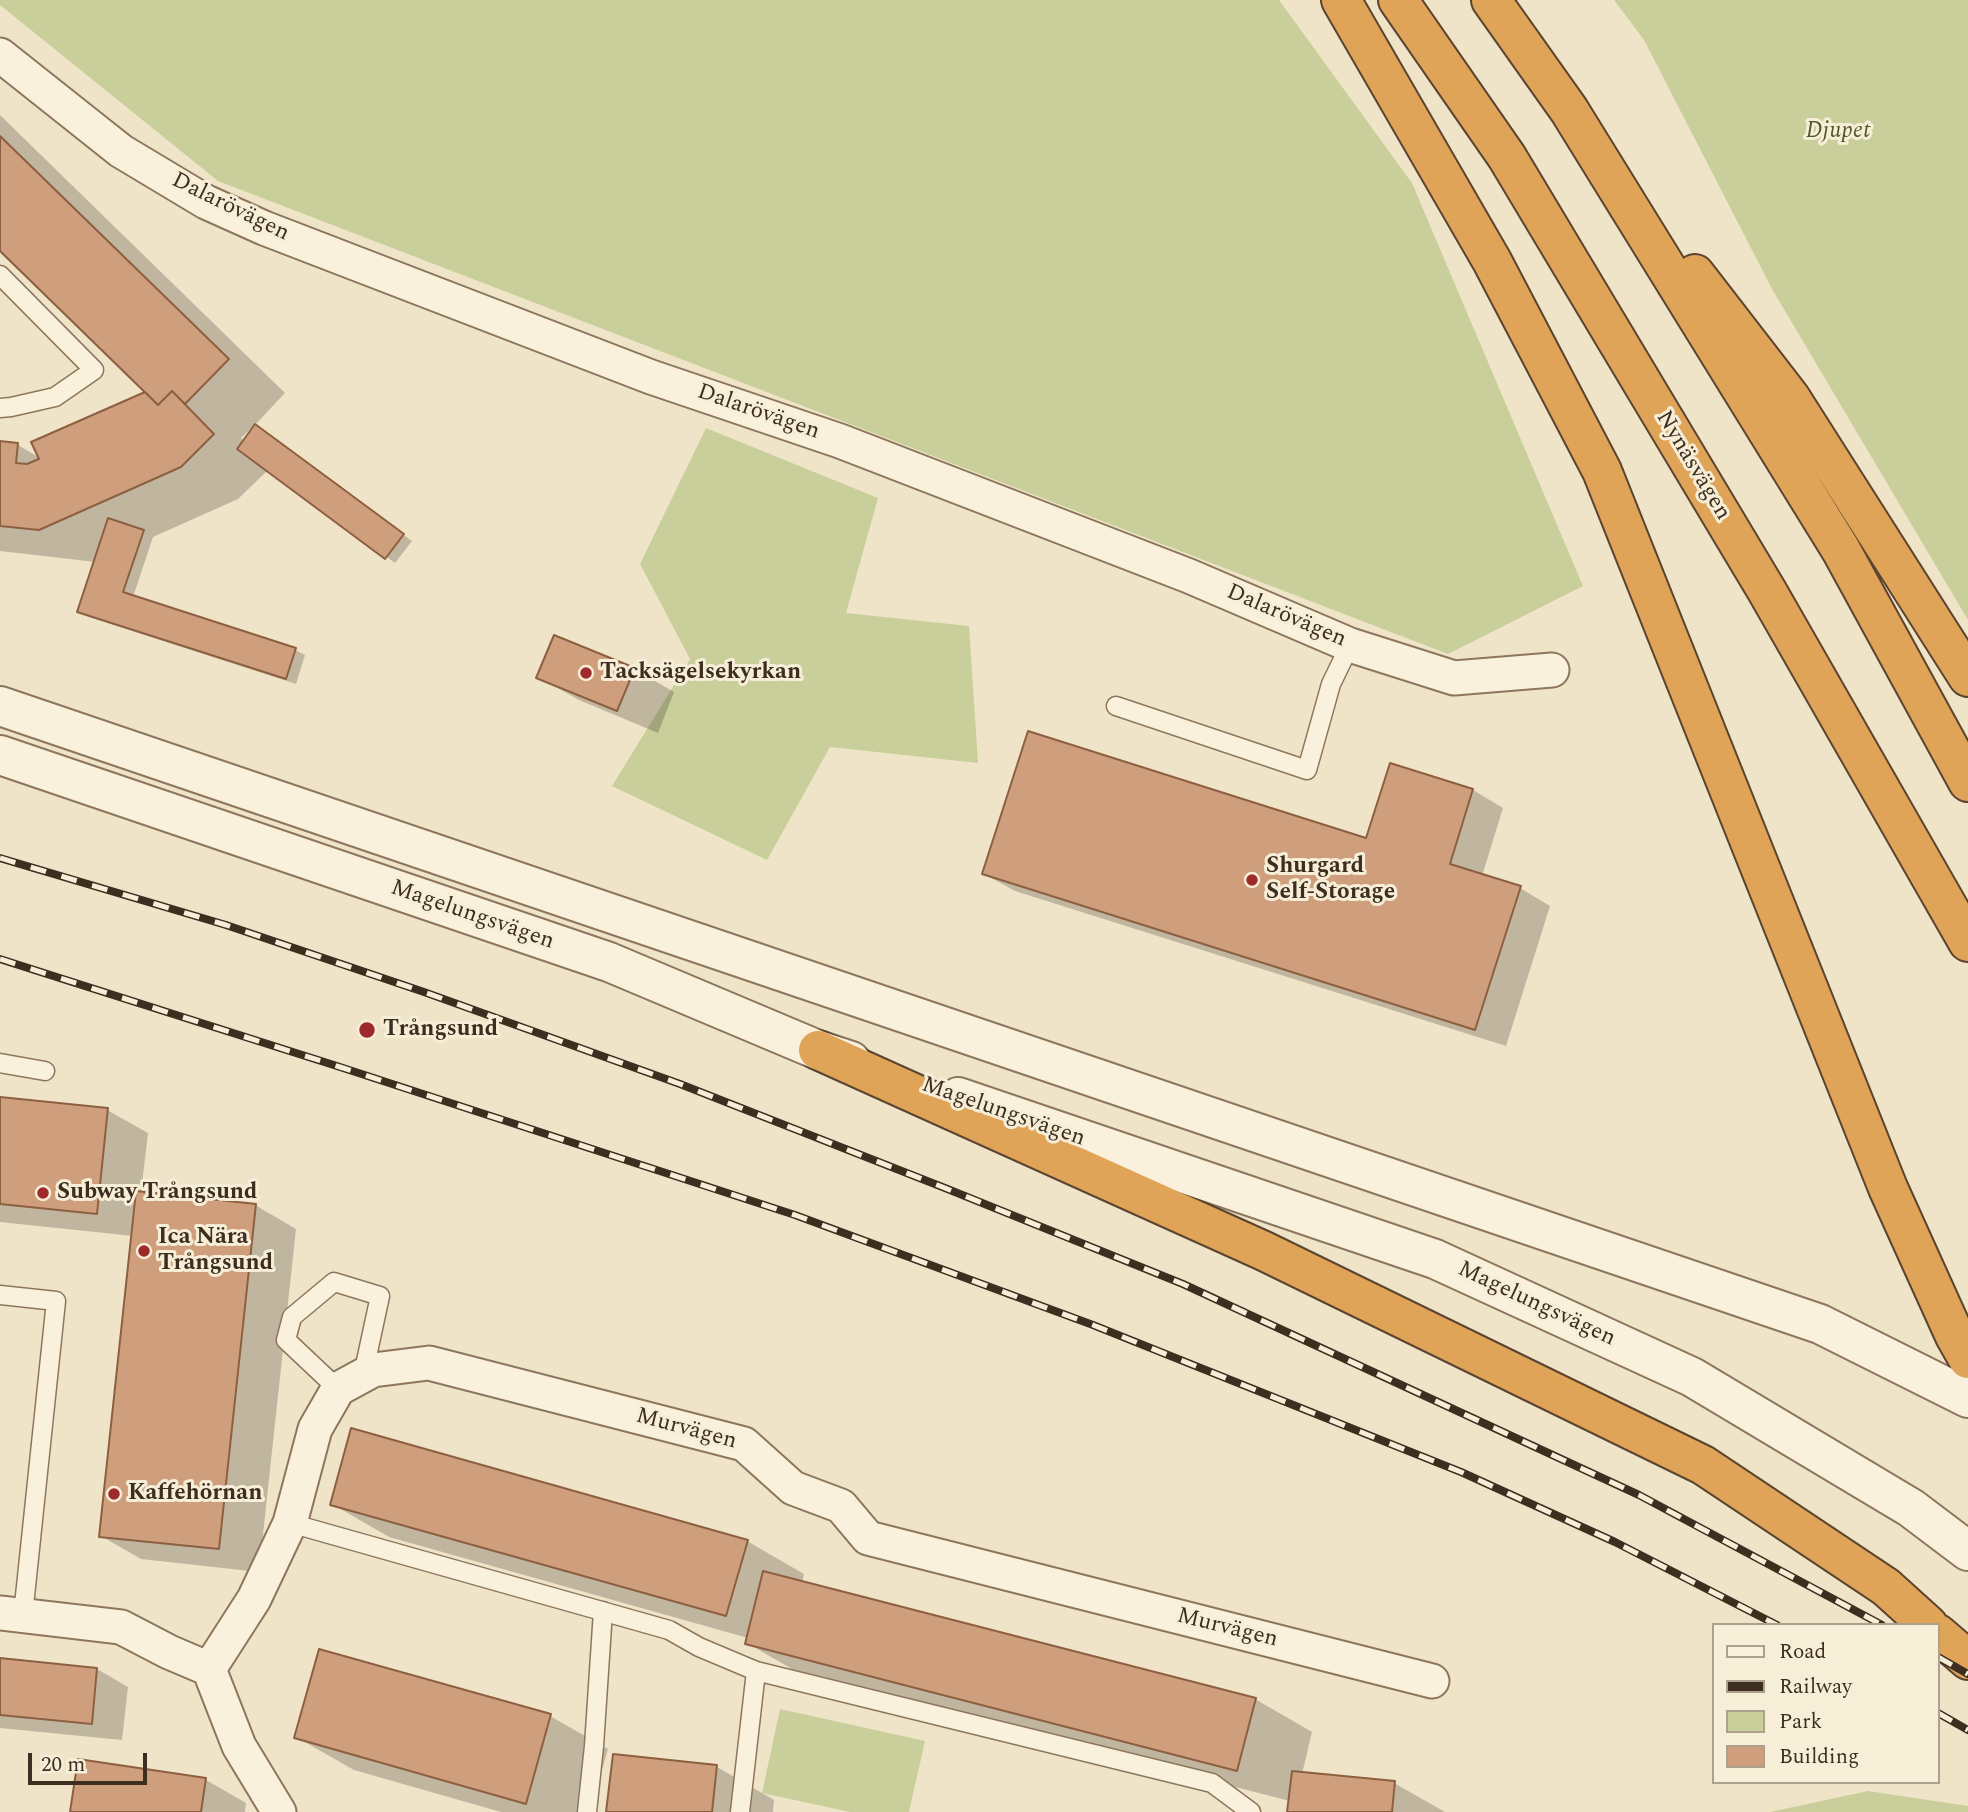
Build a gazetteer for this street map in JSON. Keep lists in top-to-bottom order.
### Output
{
  "streets": {
    "highway": ["Nynäsvägen"],
    "street": ["Dalarövägen", "Magelungsvägen", "Murvägen"]
  },
  "parks": ["Djupet"],
  "places": [
    "Tacksägelsekyrkan",
    "Shurgard Self-Storage",
    "Trångsund",
    "Subway Trångsund",
    "Ica Nära Trångsund",
    "Kaffehörnan"
  ],
  "legend": [
    "Road",
    "Railway",
    "Park",
    "Building"
  ],
  "scale_bar": "20 m"
}
